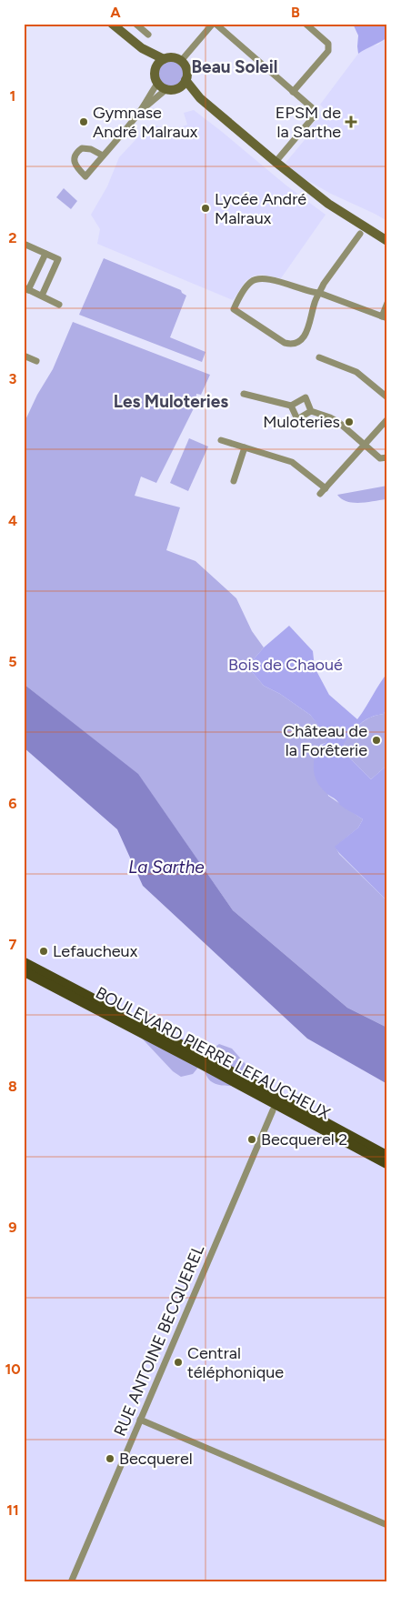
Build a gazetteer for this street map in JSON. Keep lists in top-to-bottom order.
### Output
{
  "streets": {
    "main road": ["BOULEVARD PIERRE LEFAUCHEUX"],
    "street": ["RUE ANTOINE BECQUEREL"]
  },
  "districts": ["Beau Soleil", "Les Muloteries"],
  "water": ["La Sarthe"],
  "parks": ["Bois de Chaoué"],
  "places": {
    "other": [
      "Gymnase André Malraux",
      "Lycée André Malraux",
      "Muloteries",
      "Château de la Forêterie",
      "Lefaucheux",
      "Becquerel 2",
      "Central téléphonique",
      "Becquerel"
    ],
    "health": ["EPSM de la Sarthe"]
  },
  "grid": {
    "columns": ["A", "B"],
    "rows": [
      "1",
      "2",
      "3",
      "4",
      "5",
      "6",
      "7",
      "8",
      "9",
      "10",
      "11"
    ]
  }
}
